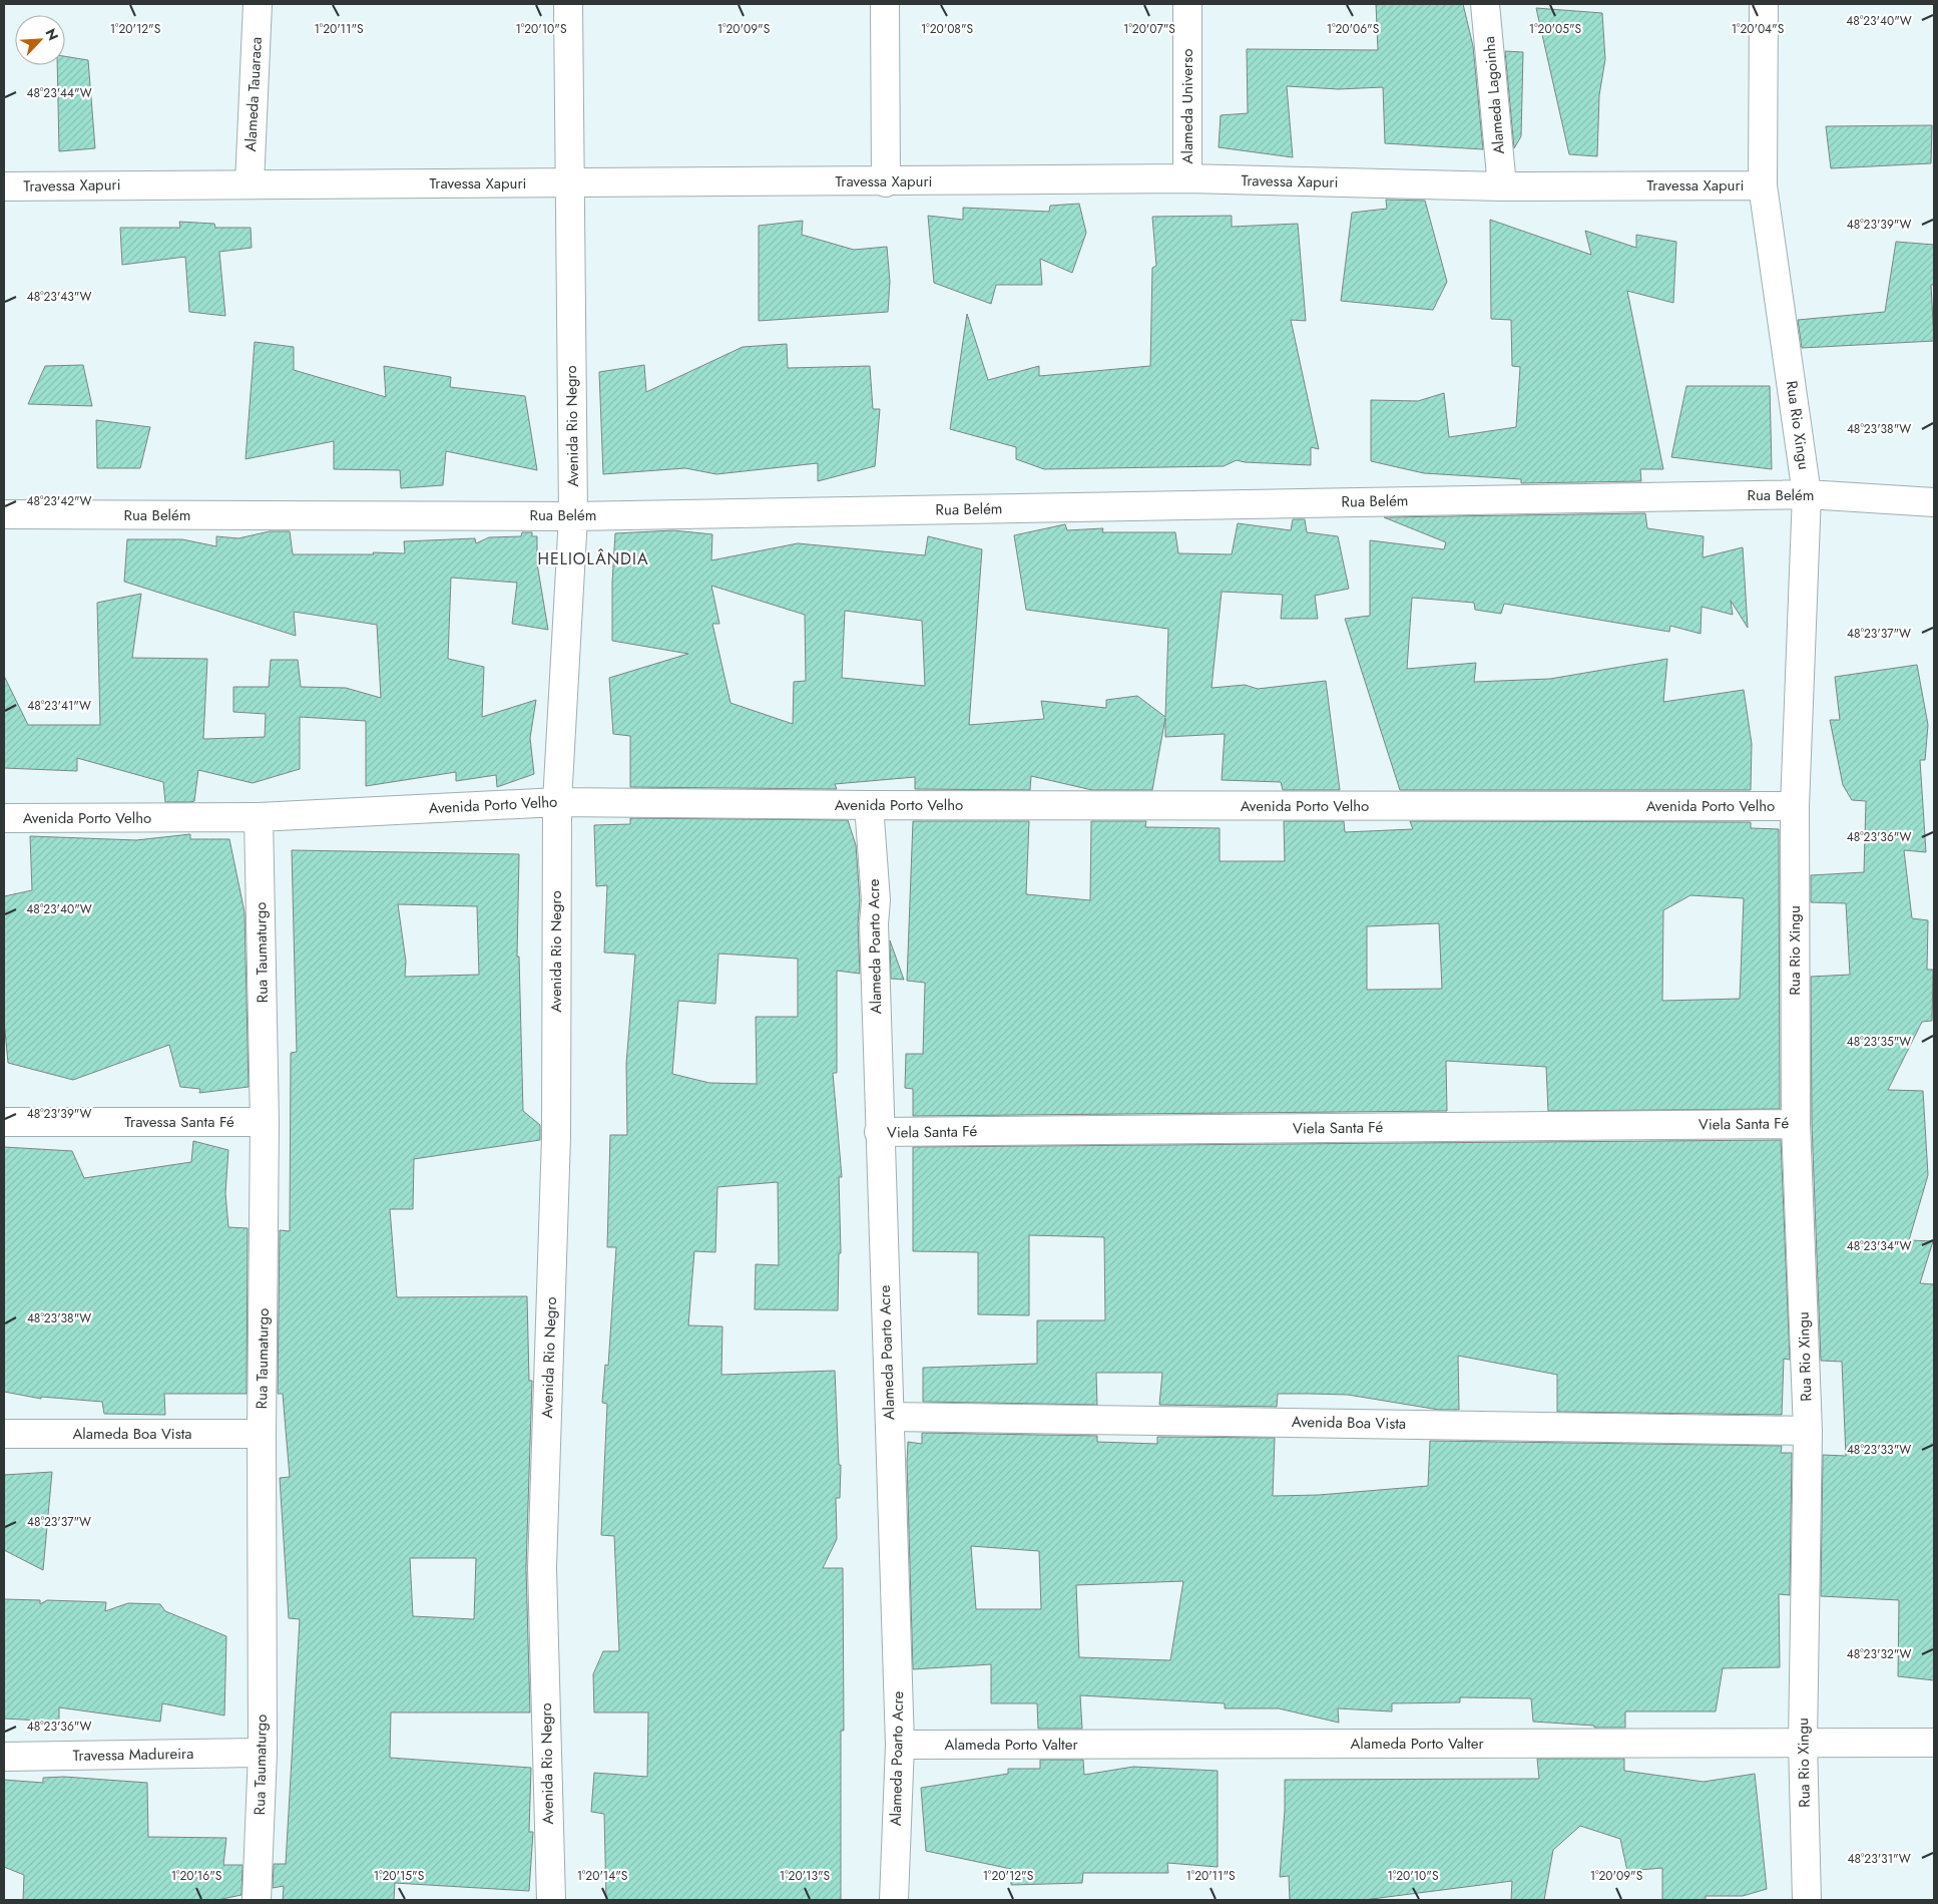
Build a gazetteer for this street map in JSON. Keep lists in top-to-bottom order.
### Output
{
  "streets": {
    "street": [
      "Alameda Tauaraca",
      "Alameda Lagoinha",
      "Alameda Universo",
      "Travessa Xapuri",
      "Rua Rio Xingu",
      "Avenida Rio Negro",
      "Rua Belém",
      "Avenida Porto Velho",
      "Alameda Poarto Acre",
      "Rua Taumaturgo",
      "Travessa Santa Fé",
      "Viela Santa Fé",
      "Avenida Boa Vista",
      "Alameda Boa Vista",
      "Alameda Porto Valter",
      "Travessa Madureira"
    ]
  },
  "crossings": [
    ["Alameda Tauaraca", "Travessa Xapuri"],
    ["Alameda Lagoinha", "Travessa Xapuri"],
    ["Alameda Universo", "Travessa Xapuri"],
    ["Travessa Xapuri", "Rua Rio Xingu"],
    ["Travessa Xapuri", "Avenida Rio Negro"],
    ["Rua Rio Xingu", "Rua Belém"],
    ["Rua Rio Xingu", "Avenida Porto Velho"],
    ["Rua Rio Xingu", "Viela Santa Fé"],
    ["Rua Rio Xingu", "Avenida Boa Vista"],
    ["Rua Rio Xingu", "Alameda Porto Valter"],
    ["Avenida Rio Negro", "Rua Belém"],
    ["Avenida Rio Negro", "Avenida Porto Velho"],
    ["Avenida Porto Velho", "Alameda Poarto Acre"],
    ["Avenida Porto Velho", "Rua Taumaturgo"],
    ["Alameda Poarto Acre", "Viela Santa Fé"],
    ["Alameda Poarto Acre", "Avenida Boa Vista"],
    ["Alameda Poarto Acre", "Alameda Porto Valter"],
    ["Rua Taumaturgo", "Travessa Santa Fé"],
    ["Rua Taumaturgo", "Alameda Boa Vista"],
    ["Rua Taumaturgo", "Travessa Madureira"]
  ],
  "districts": ["HELIOLÂNDIA"],
  "north": "top right",
  "coordinates": [
    "48°23'40\"W",
    "1°20'12\"S",
    "1°20'11\"S",
    "1°20'10\"S",
    "1°20'09\"S",
    "1°20'08\"S",
    "1°20'07\"S",
    "1°20'06\"S",
    "1°20'05\"S",
    "1°20'04\"S",
    "48°23'44\"W",
    "48°23'39\"W",
    "48°23'43\"W",
    "48°23'38\"W",
    "48°23'42\"W",
    "48°23'37\"W",
    "48°23'41\"W",
    "48°23'36\"W",
    "48°23'35\"W",
    "48°23'34\"W",
    "48°23'33\"W",
    "48°23'32\"W",
    "48°23'31\"W",
    "1°20'16\"S",
    "1°20'15\"S",
    "1°20'14\"S",
    "1°20'13\"S"
  ]
}
